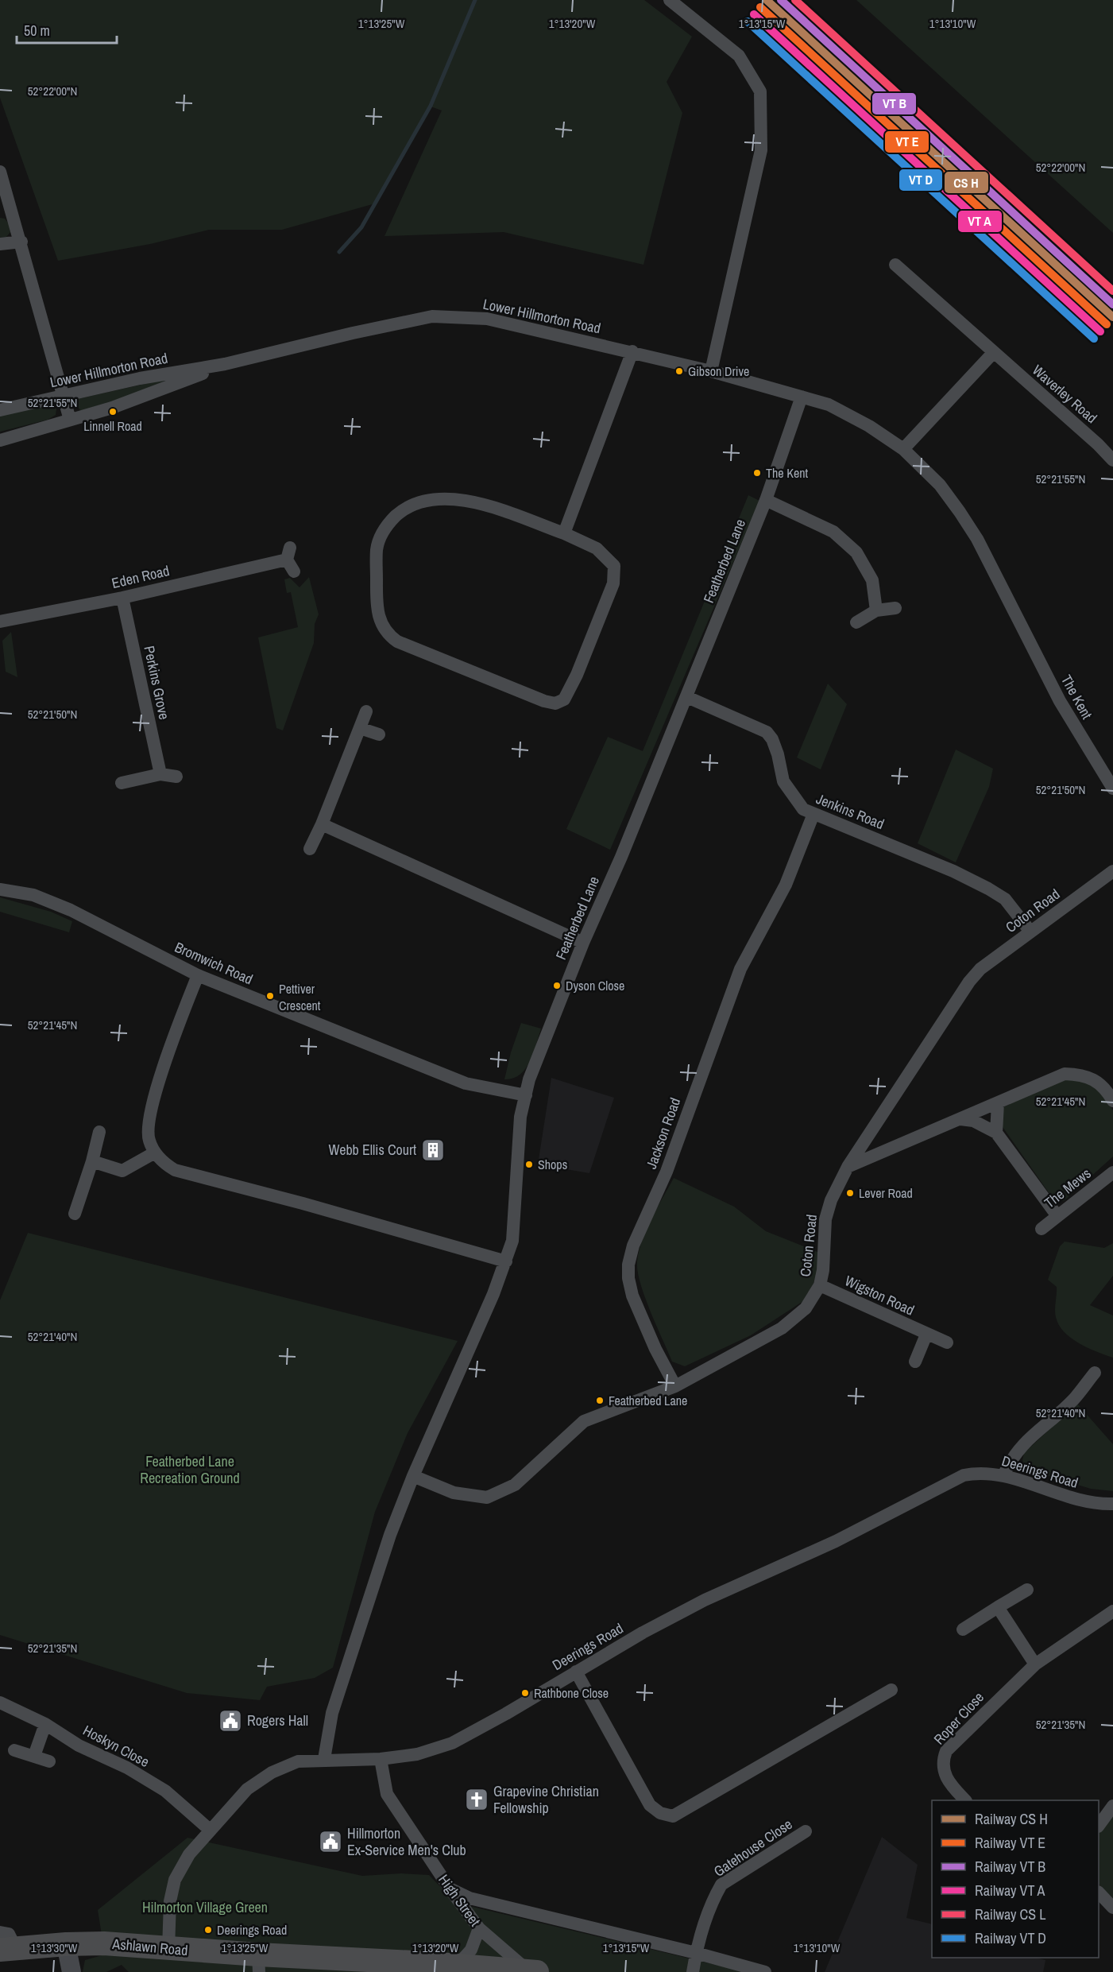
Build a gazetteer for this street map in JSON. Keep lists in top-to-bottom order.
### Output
{
  "streets": {
    "highway": ["Ashlawn Road"],
    "street": [
      "Lower Hillmorton Road",
      "Waverley Road",
      "Featherbed Lane",
      "Eden Road",
      "Perkins Grove",
      "The Kent",
      "Jenkins Road",
      "Coton Road",
      "Bromwich Road",
      "Jackson Road",
      "The Mews",
      "Wigston Road",
      "Deerings Road",
      "Roper Close",
      "Hoskyn Close",
      "Gatehouse Close",
      "High Street"
    ]
  },
  "crossings": [
    ["Lower Hillmorton Road", "The Kent"],
    ["Featherbed Lane", "The Kent"],
    ["Featherbed Lane", "Jenkins Road"],
    ["Featherbed Lane", "Coton Road"],
    ["Featherbed Lane", "Bromwich Road"],
    ["Featherbed Lane", "Deerings Road"],
    ["Eden Road", "Perkins Grove"],
    ["Jenkins Road", "Coton Road"],
    ["Jenkins Road", "Jackson Road"],
    ["Coton Road", "Jackson Road"],
    ["Coton Road", "Wigston Road"],
    ["Deerings Road", "Hoskyn Close"],
    ["Deerings Road", "High Street"],
    ["Deerings Road", "Ashlawn Road"],
    ["High Street", "Ashlawn Road"]
  ],
  "parks": ["Featherbed Lane Recreation Ground", "Hilmorton Village Green"],
  "places": {
    "other": [
      "Gibson Drive",
      "Linnell Road",
      "The Kent",
      "Dyson Close",
      "Pettiver Crescent",
      "Shops",
      "Lever Road",
      "Featherbed Lane",
      "Rathbone Close",
      "Deerings Road"
    ],
    "building": ["Webb Ellis Court"],
    "public building": ["Rogers Hall", "Hillmorton Ex-Service Men's Club"],
    "church": ["Grapevine Christian Fellowship"]
  },
  "legend": [
    "Railway CS H",
    "Railway VT E",
    "Railway VT B",
    "Railway VT A",
    "Railway CS L",
    "Railway VT D"
  ],
  "scale_bar": "50 m",
  "coordinates": [
    "1°13'25\"W",
    "1°13'20\"W",
    "1°13'15\"W",
    "1°13'10\"W",
    "52°22'00\"N",
    "52°21'55\"N",
    "52°21'50\"N",
    "52°21'45\"N",
    "52°21'40\"N",
    "52°21'35\"N",
    "1°13'30\"W"
  ]
}
